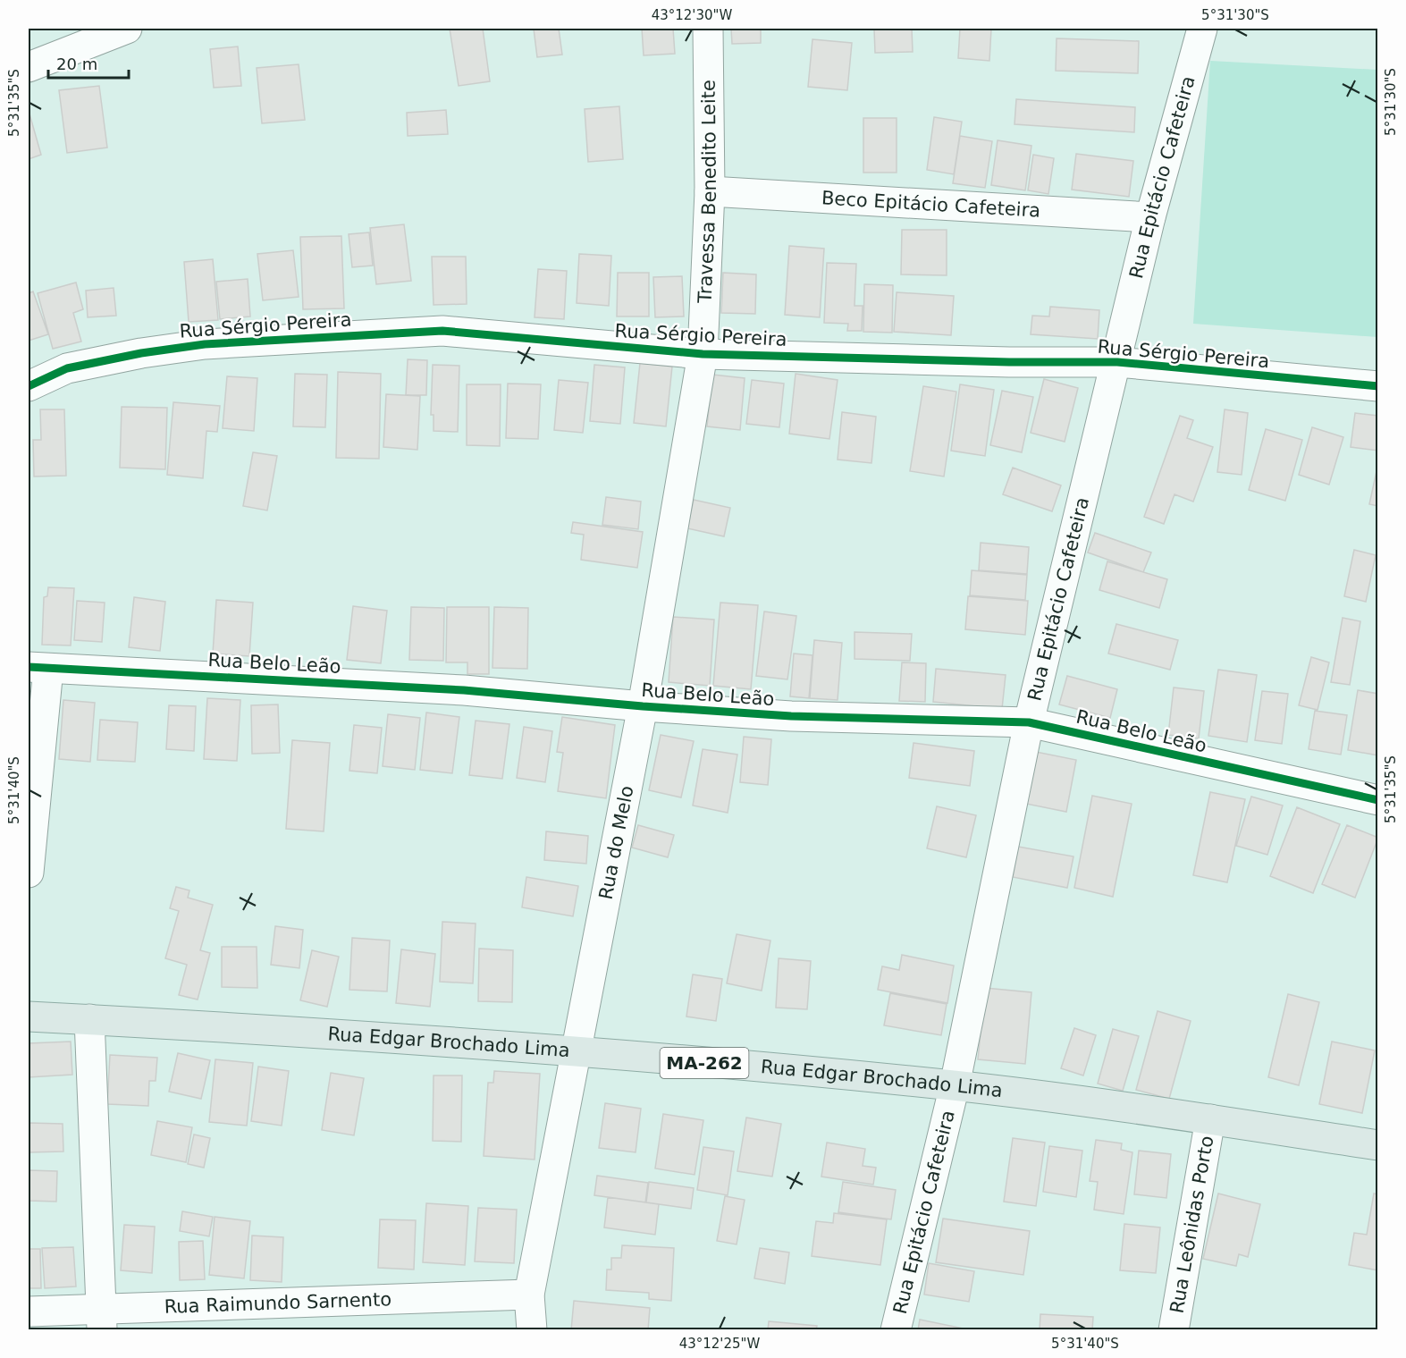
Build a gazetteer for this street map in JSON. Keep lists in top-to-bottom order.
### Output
{
  "streets": {
    "main road": ["Rua Edgar Brochado Lima", "MA-262"],
    "street": [
      "Rua Epitácio Cafeteira",
      "Travessa Benedito Leite",
      "Beco Epitácio Cafeteira",
      "Rua Sérgio Pereira",
      "Rua Belo Leão",
      "Rua do Melo",
      "Rua Leônidas Porto",
      "Rua Raimundo Sarnento"
    ]
  },
  "crossings": [
    ["Rua Epitácio Cafeteira", "Beco Epitácio Cafeteira"],
    ["Rua Epitácio Cafeteira", "Rua Sérgio Pereira"],
    ["Rua Epitácio Cafeteira", "Rua Belo Leão"],
    ["Rua Epitácio Cafeteira", "Rua Edgar Brochado Lima"],
    ["Travessa Benedito Leite", "Beco Epitácio Cafeteira"],
    ["Travessa Benedito Leite", "Rua Sérgio Pereira"],
    ["Travessa Benedito Leite", "Rua do Melo"],
    ["Rua Sérgio Pereira", "Rua do Melo"],
    ["Rua Belo Leão", "Rua do Melo"],
    ["Rua do Melo", "Rua Edgar Brochado Lima"],
    ["Rua do Melo", "Rua Raimundo Sarnento"],
    ["Rua Edgar Brochado Lima", "Rua Leônidas Porto"]
  ],
  "scale_bar": "20 m",
  "coordinates": [
    "43°12'30\"W",
    "5°31'30\"S",
    "5°31'35\"S",
    "5°31'40\"S",
    "43°12'25\"W"
  ]
}
